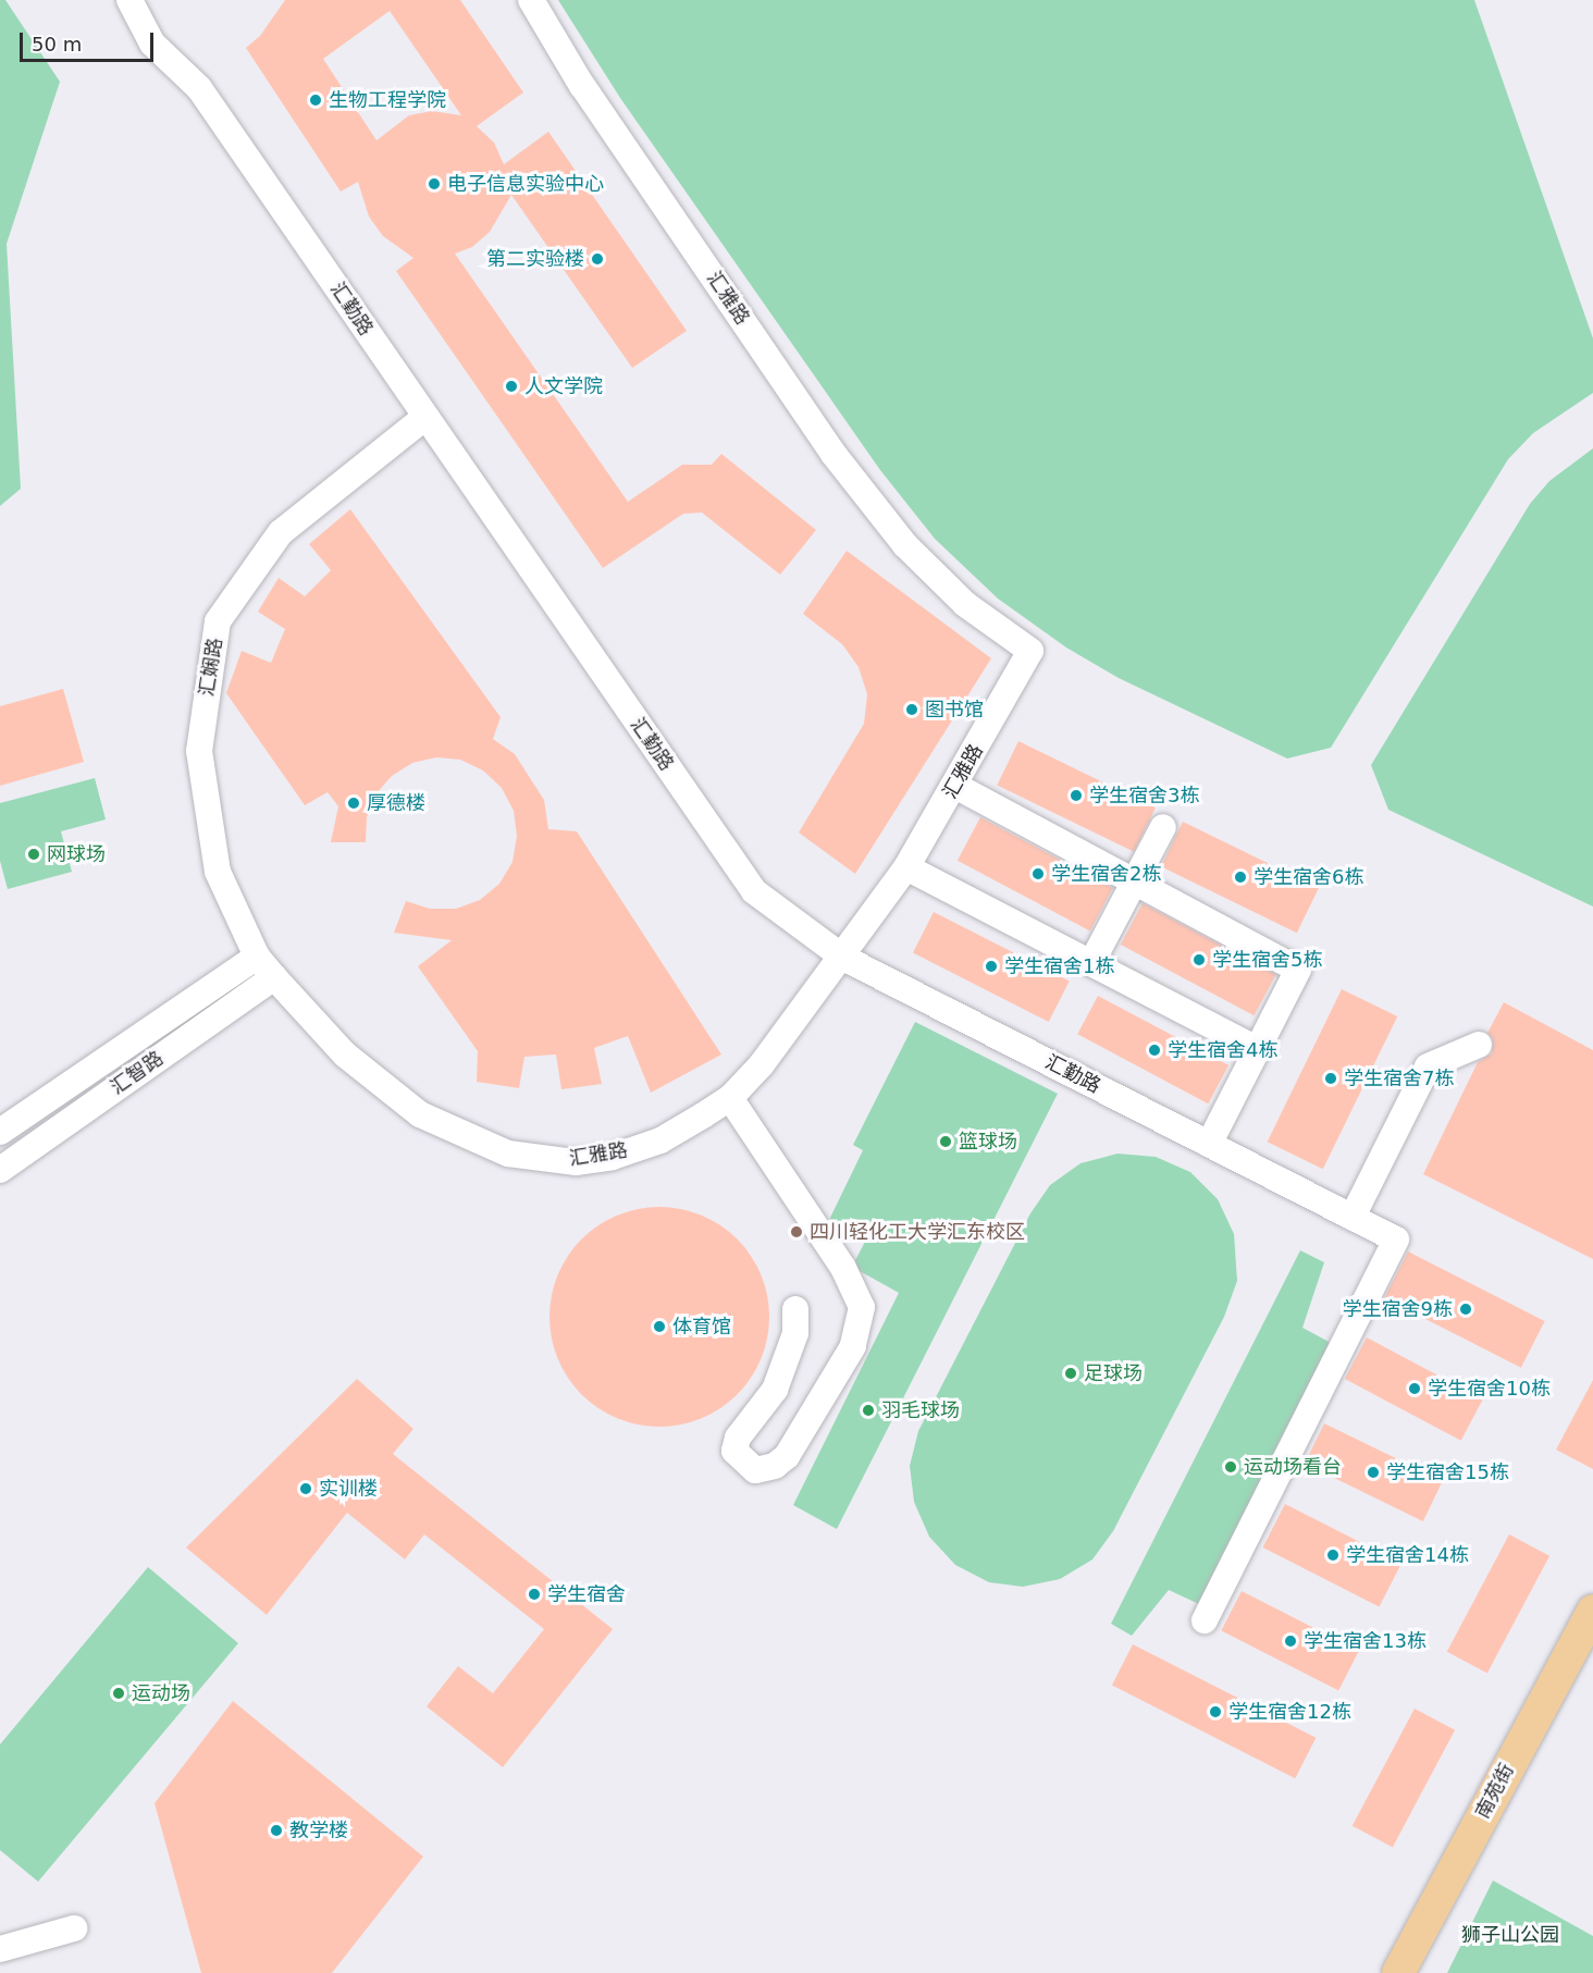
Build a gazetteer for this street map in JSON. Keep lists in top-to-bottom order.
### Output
{
  "streets": {
    "main road": ["南苑街"],
    "street": [
      "汇雅路",
      "汇勤路",
      "汇娴路",
      "汇智路"
    ]
  },
  "crossings": [
    ["汇雅路", "汇勤路"],
    ["汇雅路", "汇娴路"],
    ["汇雅路", "汇智路"],
    ["汇勤路", "汇娴路"],
    ["汇娴路", "汇智路"]
  ],
  "parks": ["狮子山公园"],
  "places": [
    "生物工程学院",
    "电子信息实验中心",
    "第二实验楼",
    "人文学院",
    "图书馆",
    "学生宿舍3栋",
    "厚德楼",
    "网球场",
    "学生宿舍2栋",
    "学生宿舍6栋",
    "学生宿舍5栋",
    "学生宿舍1栋",
    "学生宿舍4栋",
    "学生宿舍7栋",
    "篮球场",
    "四川轻化工大学汇东校区",
    "学生宿舍9栋",
    "体育馆",
    "足球场",
    "学生宿舍10栋",
    "羽毛球场",
    "运动场看台",
    "学生宿舍15栋",
    "实训楼",
    "学生宿舍14栋",
    "学生宿舍",
    "学生宿舍13栋",
    "运动场",
    "学生宿舍12栋",
    "教学楼"
  ],
  "scale_bar": "50 m"
}
